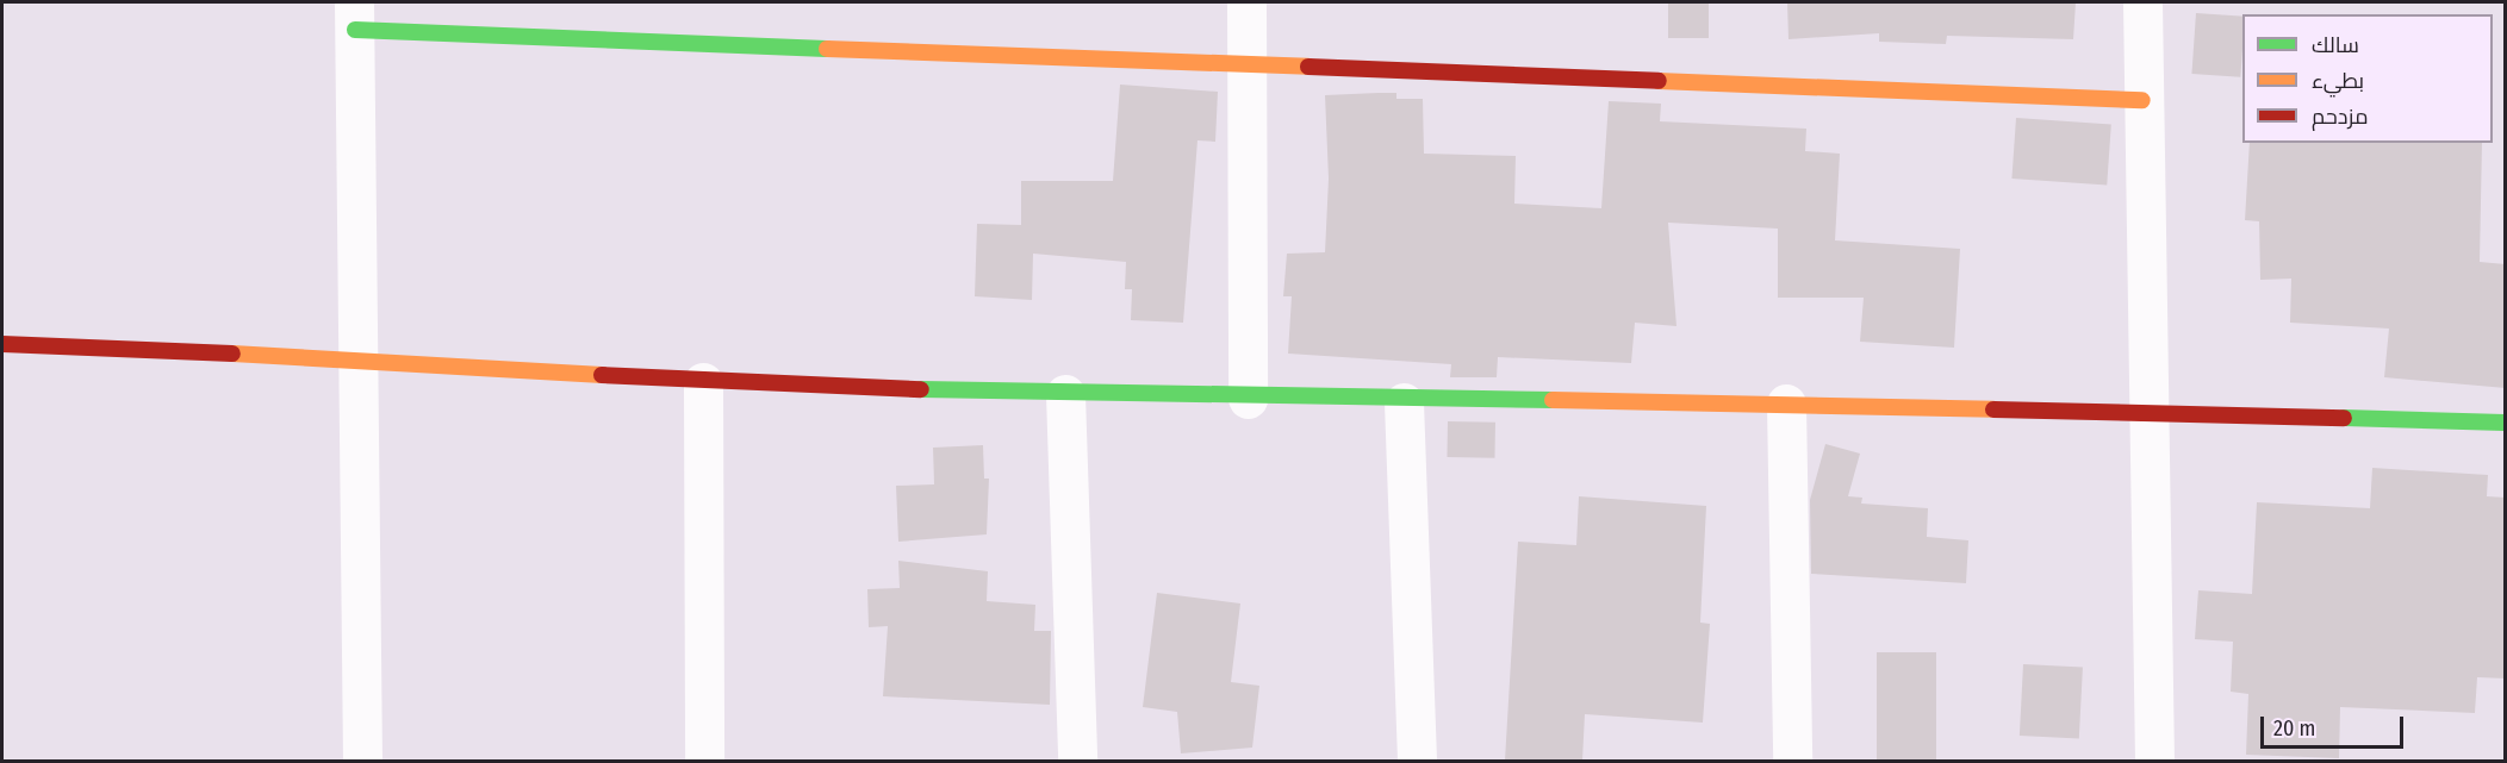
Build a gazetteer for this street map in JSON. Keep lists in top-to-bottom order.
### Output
{
  "legend": ["سالك", "بطيء", "مزدحم"],
  "scale_bar": "20 m"
}
